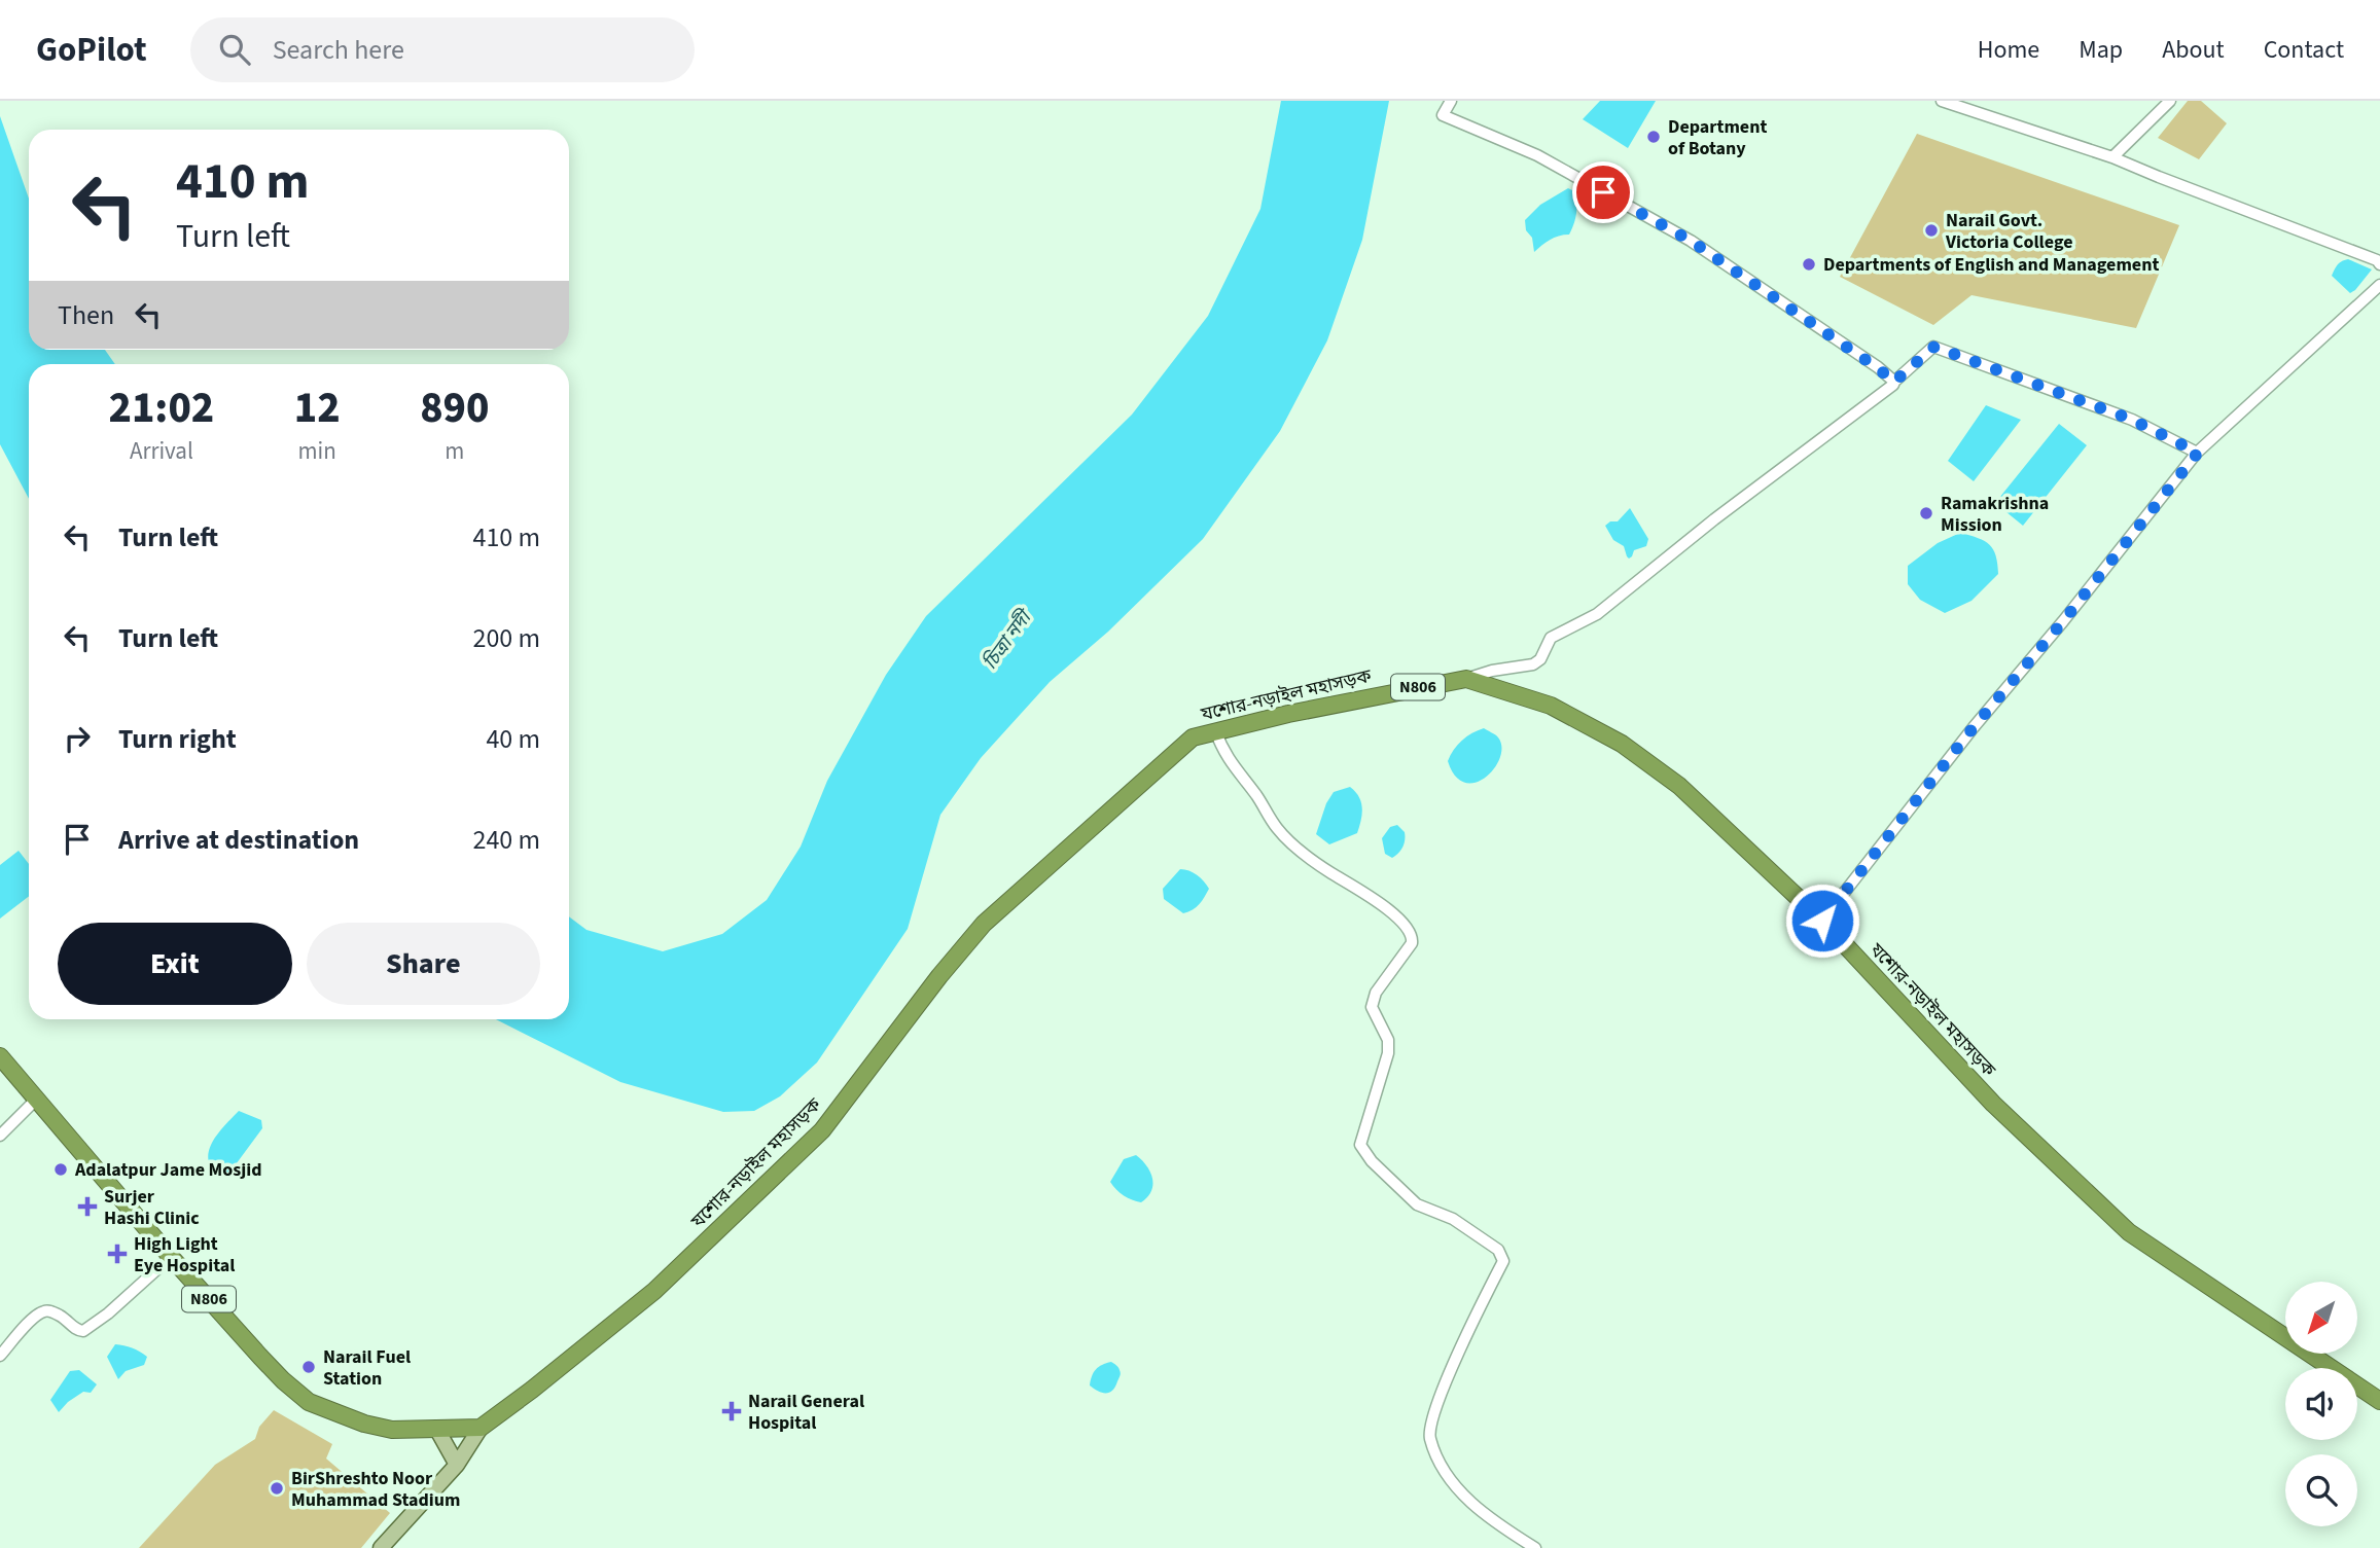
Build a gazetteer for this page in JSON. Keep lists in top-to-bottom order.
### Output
{
  "streets": {
    "highway": ["N806", "যশোর-নড়াইল মহাসড়ক"]
  },
  "crossings": [
    ["N806", "যশোর-নড়াইল মহাসড়ক"]
  ],
  "water": ["চিত্রা নদী"],
  "places": {
    "other": [
      "Department of Botany",
      "Narail Govt. Victoria College",
      "Departments of English and Management",
      "Ramakrishna Mission",
      "Adalatpur Jame Mosjid",
      "Narail Fuel Station",
      "BirShreshto Noor Muhammad Stadium"
    ],
    "health": ["Surjer Hashi Clinic", "High Light Eye Hospital", "Narail General Hospital"]
  },
  "north": "bottom left",
  "page": {
    "header": "GoPilot",
    "search": "Search here",
    "nav": [
      "Home",
      "Map",
      "About",
      "Contact"
    ],
    "turn": ["410 m", "Turn left"],
    "then": "Then",
    "eta": [
      "21:02",
      "Arrival",
      "12",
      "min",
      "890",
      "m"
    ],
    "list": [
      {
        "name": "Turn left",
        "value": "410 m"
      },
      {
        "name": "Turn left",
        "value": "200 m"
      },
      {
        "name": "Turn right",
        "value": "40 m"
      },
      {
        "name": "Arrive at destination",
        "value": "240 m"
      }
    ],
    "buttons": ["Exit", "Share"]
  }
}
